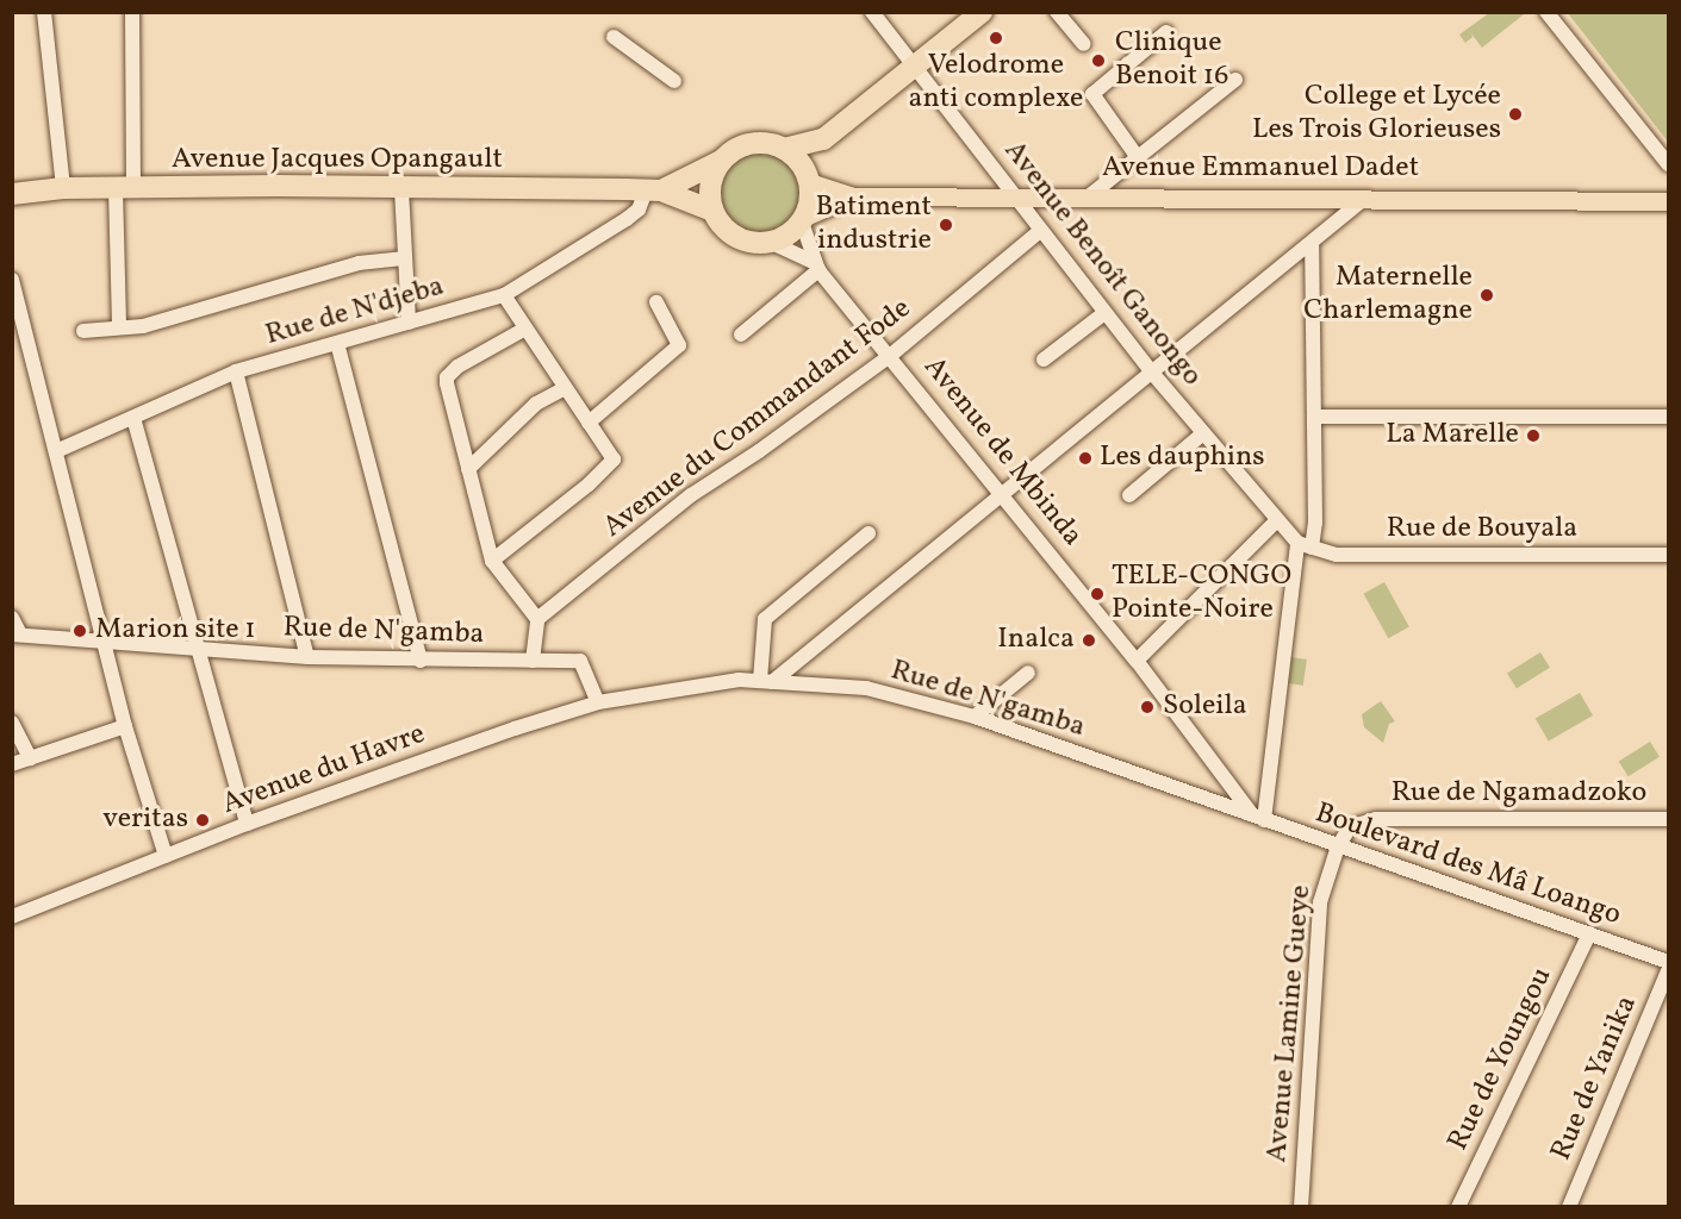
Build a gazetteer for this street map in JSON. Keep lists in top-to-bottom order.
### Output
{
  "streets": {
    "highway": ["Avenue Jacques Opangault"],
    "main road": ["Avenue Emmanuel Dadet"],
    "street": [
      "Avenue Benoît Ganongo",
      "Rue de N'djeba",
      "Avenue du Commandant Fode",
      "Avenue de Mbinda",
      "Rue de Bouyala",
      "Rue de N'gamba",
      "Avenue du Havre",
      "Rue de Ngamadzoko",
      "Boulevard des Mâ Loango",
      "Avenue Lamine Gueye",
      "Rue de Youngou",
      "Rue de Yanika"
    ]
  },
  "crossings": [
    ["Avenue Jacques Opangault", "Rue de N'djeba"],
    ["Avenue Emmanuel Dadet", "Avenue Benoît Ganongo"],
    ["Avenue Emmanuel Dadet", "Avenue de Mbinda"],
    ["Avenue Benoît Ganongo", "Avenue du Commandant Fode"],
    ["Avenue Benoît Ganongo", "Rue de Bouyala"],
    ["Avenue du Commandant Fode", "Avenue de Mbinda"],
    ["Avenue de Mbinda", "Rue de N'gamba"],
    ["Avenue de Mbinda", "Boulevard des Mâ Loango"],
    ["Rue de N'gamba", "Avenue du Havre"],
    ["Rue de N'gamba", "Boulevard des Mâ Loango"],
    ["Rue de Ngamadzoko", "Boulevard des Mâ Loango"],
    ["Rue de Ngamadzoko", "Avenue Lamine Gueye"],
    ["Boulevard des Mâ Loango", "Avenue Lamine Gueye"],
    ["Boulevard des Mâ Loango", "Rue de Youngou"]
  ],
  "places": [
    "Velodrome anti complexe",
    "Clinique Benoit 16",
    "College et Lycée Les Trois Glorieuses",
    "Batiment industrie",
    "Maternelle Charlemagne",
    "La Marelle",
    "Les dauphins",
    "TELE-CONGO Pointe-Noire",
    "Marion site 1",
    "Inalca",
    "Soleila",
    "veritas"
  ]
}
